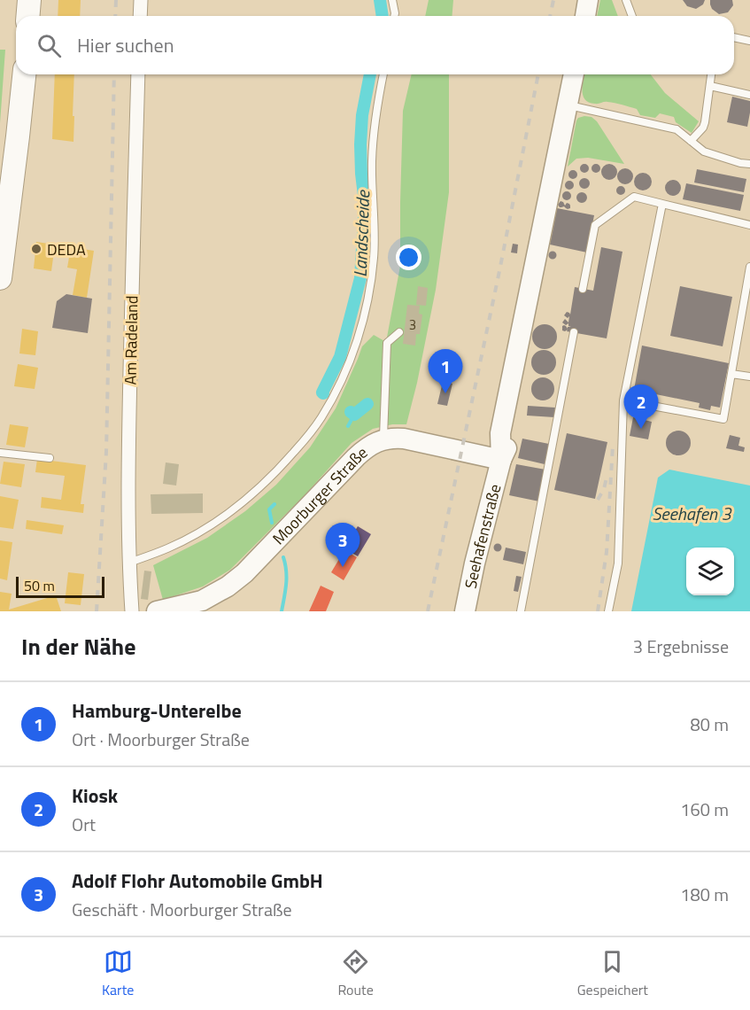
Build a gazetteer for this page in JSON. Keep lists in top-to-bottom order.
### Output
{
  "streets": {
    "main road": ["Moorburger Straße", "Seehafenstraße"],
    "street": ["Am Radeland"]
  },
  "crossings": [
    ["Moorburger Straße", "Seehafenstraße"]
  ],
  "water": ["Landscheide", "Seehafen 3"],
  "places": ["DEDA"],
  "house_numbers": ["3"],
  "scale_bar": "50 m",
  "page": {
    "search": "Hier suchen",
    "pins": ["1", "2", "3"],
    "scale": "50 m",
    "heading": ["In der Nähe", "3 Ergebnisse"],
    "list": [
      {
        "mark": "1",
        "name": "Hamburg-Unterelbe",
        "note": "Ort · Moorburger Straße",
        "value": "80 m"
      },
      {
        "mark": "2",
        "name": "Kiosk",
        "note": "Ort",
        "value": "160 m"
      },
      {
        "mark": "3",
        "name": "Adolf Flohr Automobile GmbH",
        "note": "Geschäft · Moorburger Straße",
        "value": "180 m"
      }
    ],
    "nav": ["Karte", "Route", "Gespeichert"]
  }
}
